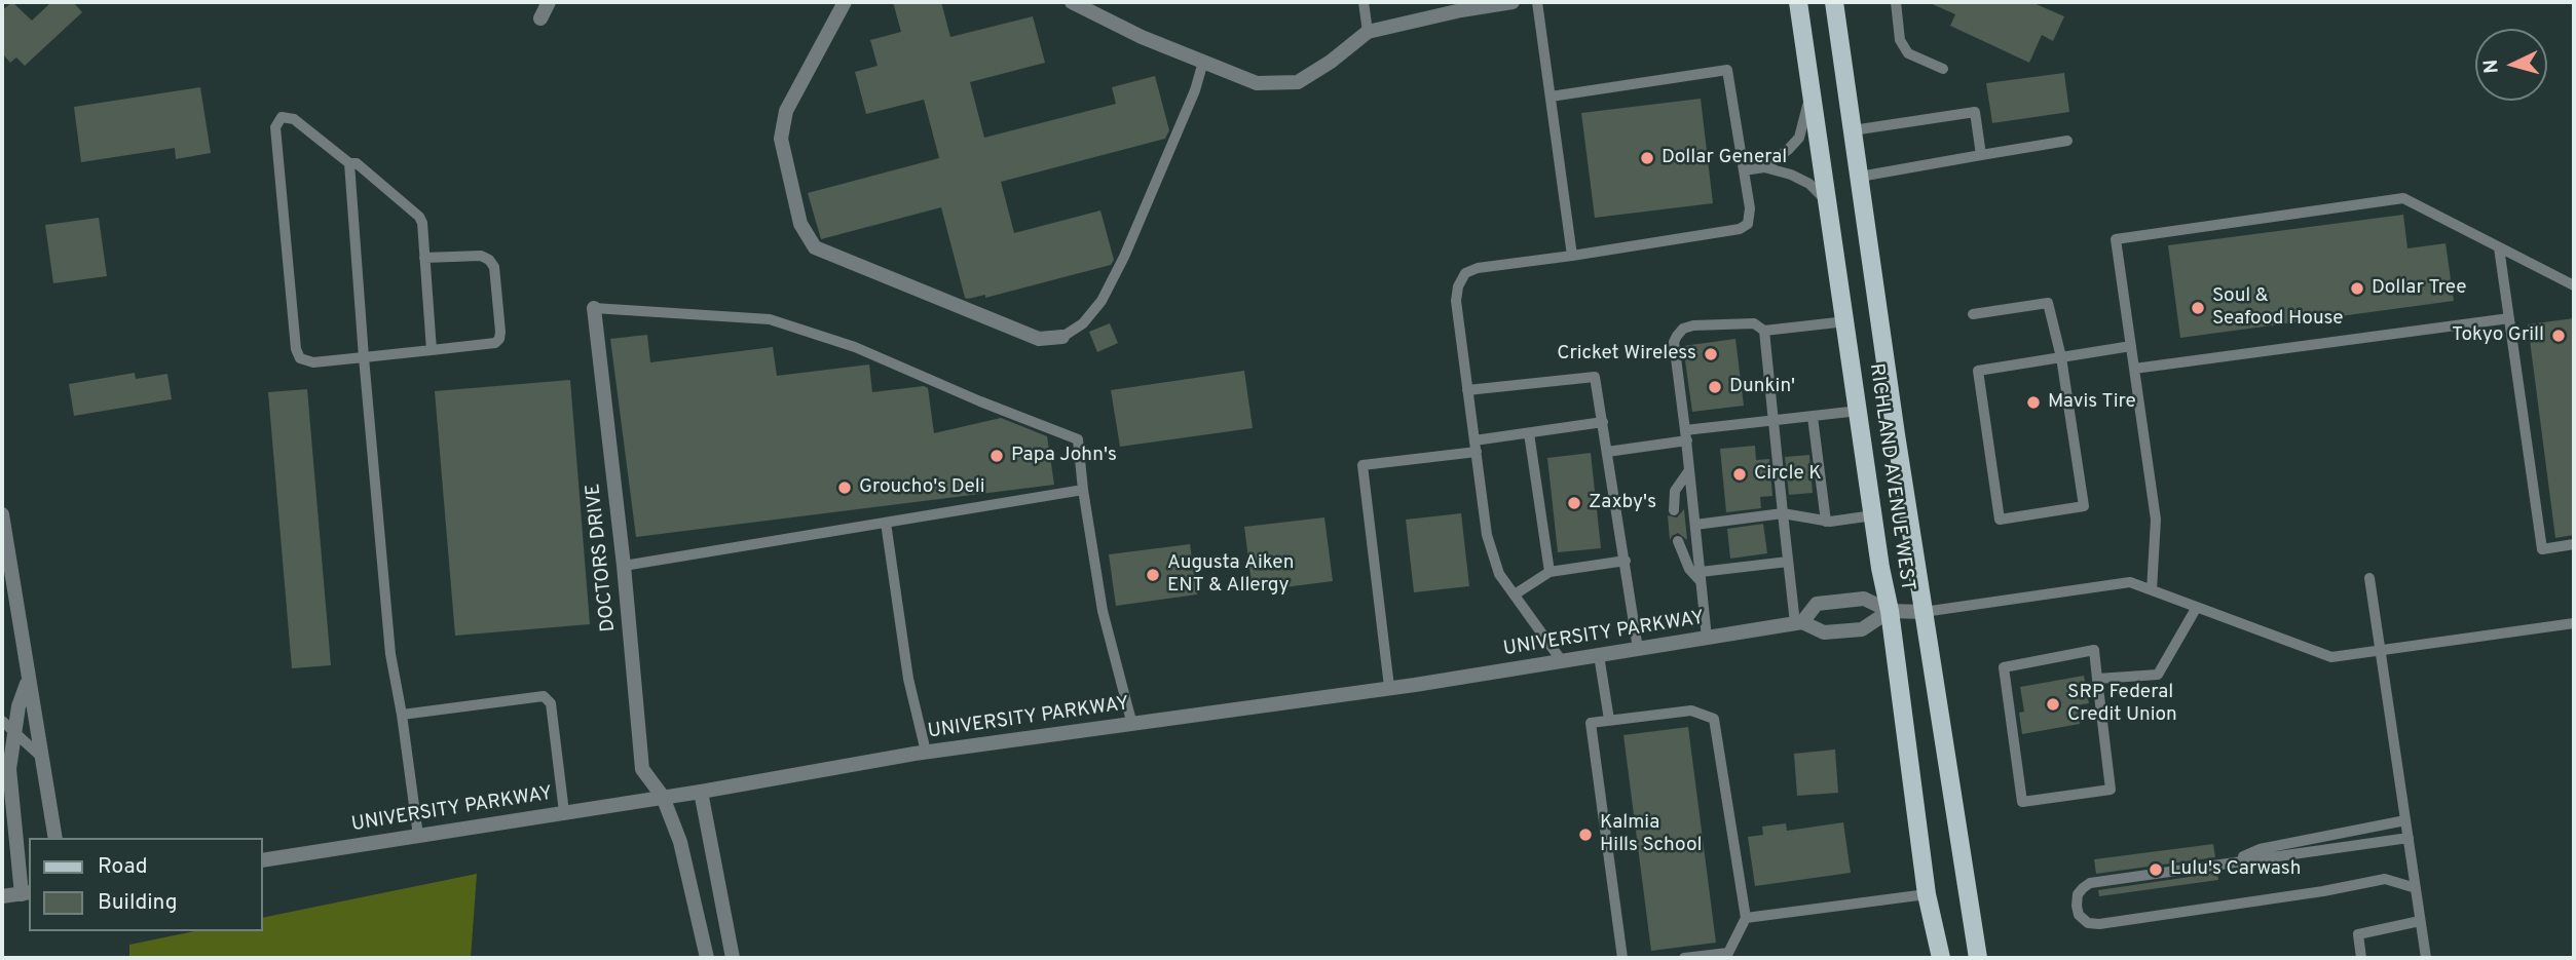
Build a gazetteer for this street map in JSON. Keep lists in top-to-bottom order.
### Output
{
  "streets": {
    "main road": ["RICHLAND AVENUE WEST"],
    "street": ["DOCTORS DRIVE", "UNIVERSITY PARKWAY"]
  },
  "crossings": [
    ["RICHLAND AVENUE WEST", "UNIVERSITY PARKWAY"],
    ["DOCTORS DRIVE", "UNIVERSITY PARKWAY"]
  ],
  "places": [
    "Dollar General",
    "Dollar Tree",
    "Soul & Seafood House",
    "Tokyo Grill",
    "Cricket Wireless",
    "Dunkin'",
    "Mavis Tire",
    "Papa John's",
    "Circle K",
    "Groucho's Deli",
    "Zaxby's",
    "Augusta Aiken ENT & Allergy",
    "SRP Federal Credit Union",
    "Kalmia Hills School",
    "Lulu's Carwash"
  ],
  "legend": ["Road", "Building"],
  "north": "left"
}
